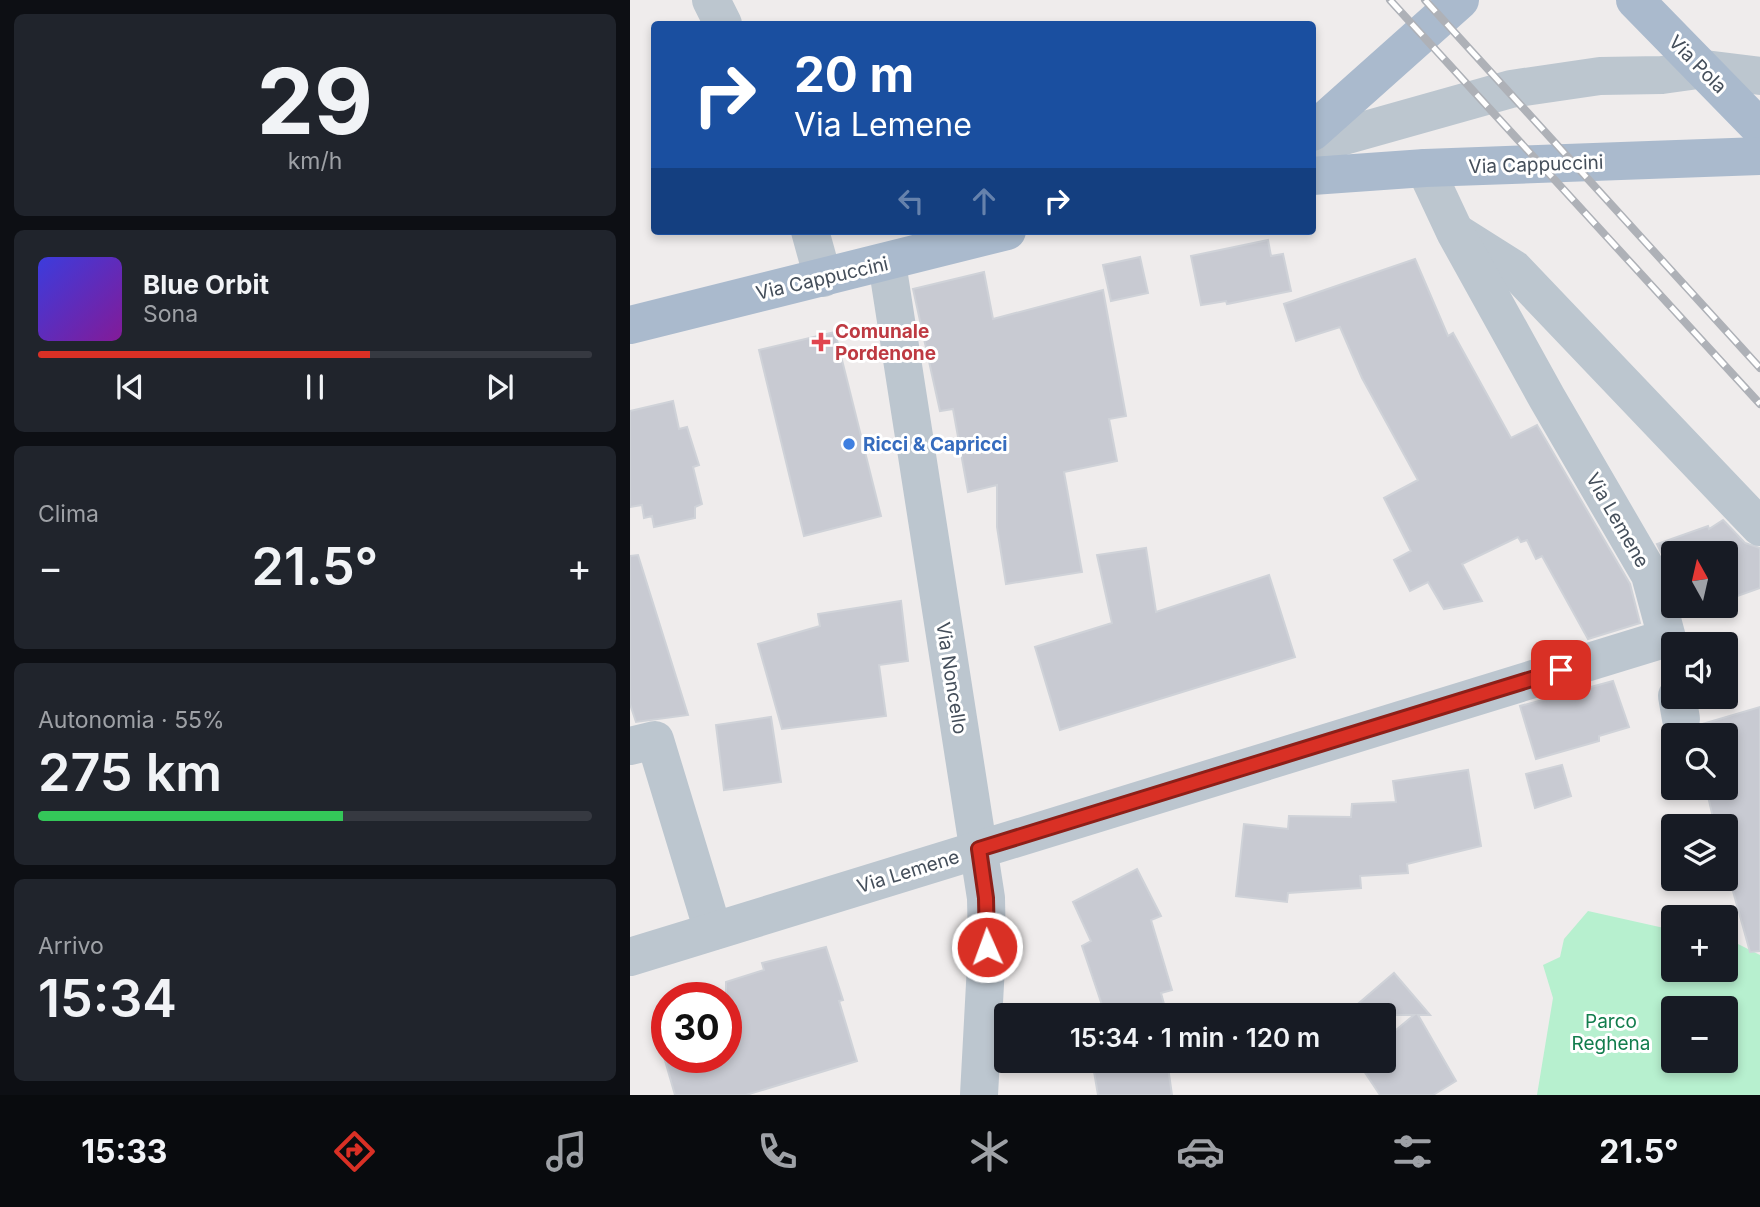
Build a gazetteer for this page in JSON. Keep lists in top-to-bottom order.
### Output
{
  "streets": {
    "main road": ["Via Pola", "Via Cappuccini"],
    "street": ["Via Lemene", "Via Noncello"]
  },
  "crossings": [
    ["Via Cappuccini", "Via Lemene"],
    ["Via Cappuccini", "Via Noncello"],
    ["Via Lemene", "Via Noncello"]
  ],
  "parks": ["Parco Reghena"],
  "places": {
    "health": ["Comunale Pordenone"],
    "other": ["Ricci & Capricci"]
  },
  "north": "top",
  "page": {
    "tile": [
      ["29", "km/h"],
      "Clima",
      ["Autonomia · 55%", "275 km"],
      ["Arrivo", "15:34"]
    ],
    "turn": ["20 m", "Via Lemene"],
    "song": ["Blue Orbit", "Sona"],
    "heat": ["−", "21.5°", "+"],
    "map_buttons": ["+", "−"],
    "limit": "30",
    "trip": "15:34 · 1 min · 120 m",
    "tabs": ["15:33", "21.5°"]
  }
}
